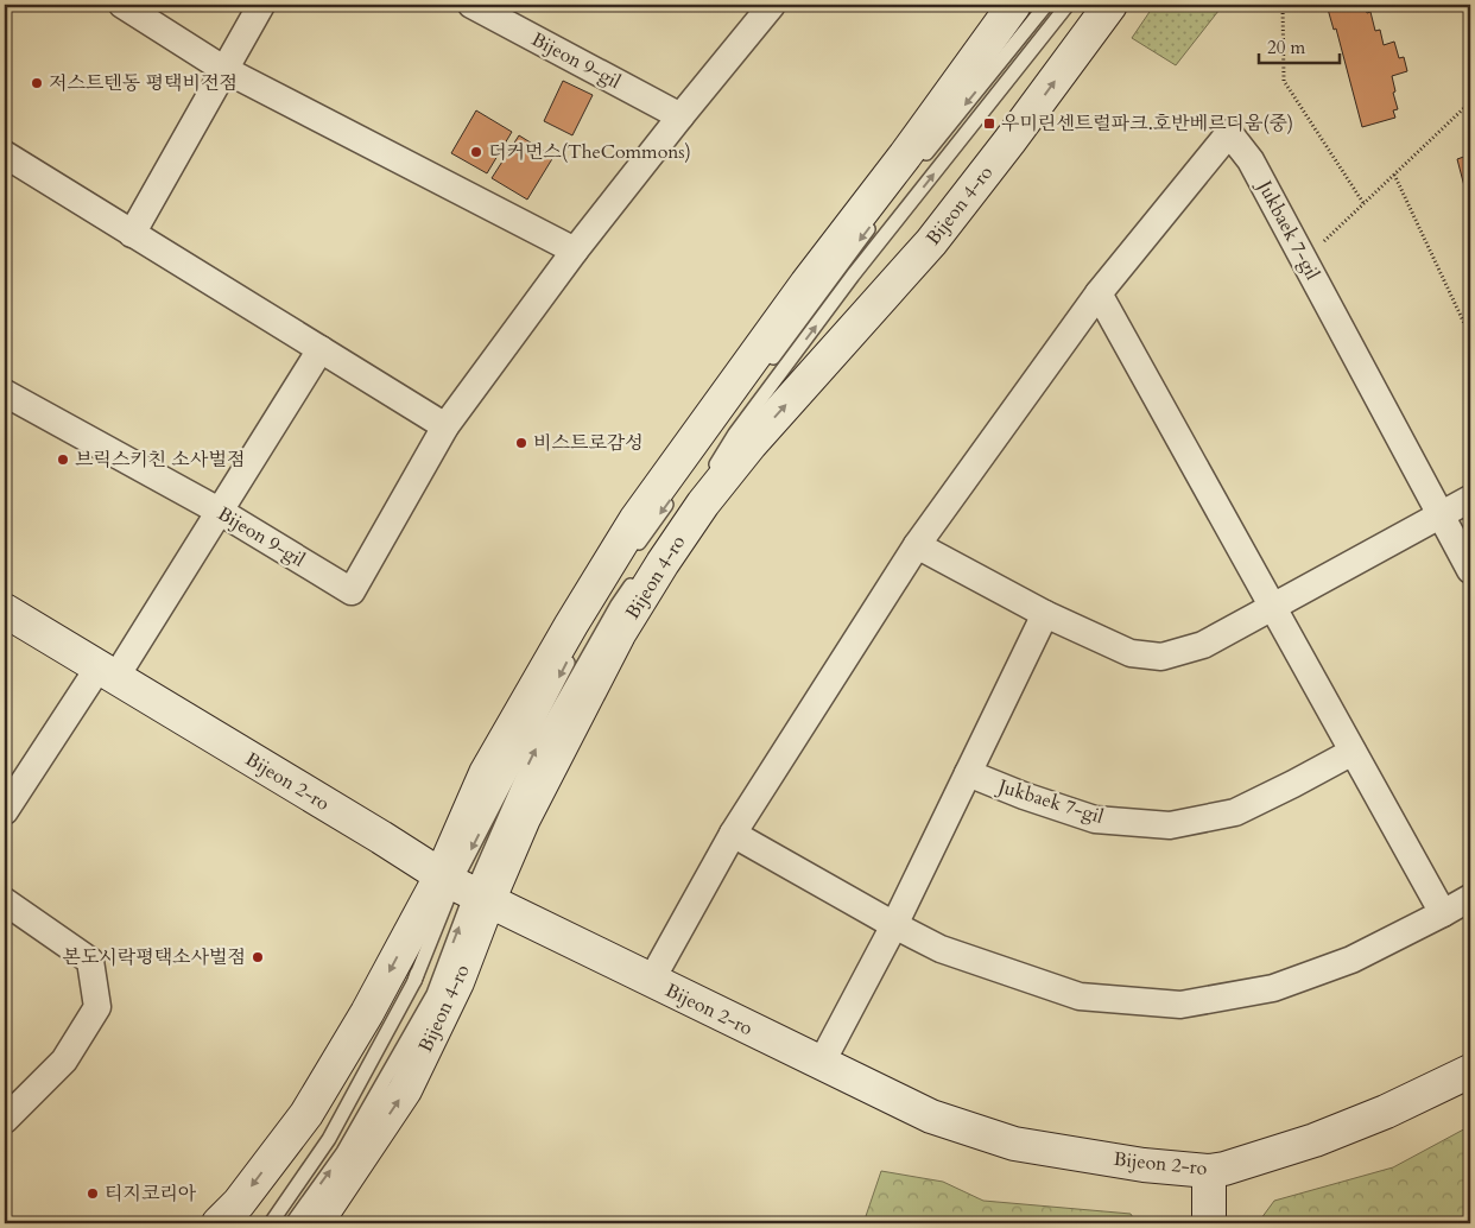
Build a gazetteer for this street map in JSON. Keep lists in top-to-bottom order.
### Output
{
  "streets": {
    "main road": ["Bijeon 4-ro", "Bijeon 2-ro"],
    "street": ["Bijeon 9-gil", "Jukbaek 7-gil"]
  },
  "crossings": [
    ["Bijeon 4-ro", "Bijeon 2-ro"],
    ["Jukbaek 7-gil", "Bijeon 2-ro"]
  ],
  "places": {
    "other": [
      "저스트텐동 평택비전점",
      "더커먼스(TheCommons)",
      "비스트로감성",
      "브릭스키친 소사벌점",
      "본도시락평택소사벌점",
      "티지코리아"
    ],
    "transit": ["우미린센트럴파크.호반베르디움(중)"]
  },
  "scale_bar": "20 m"
}
